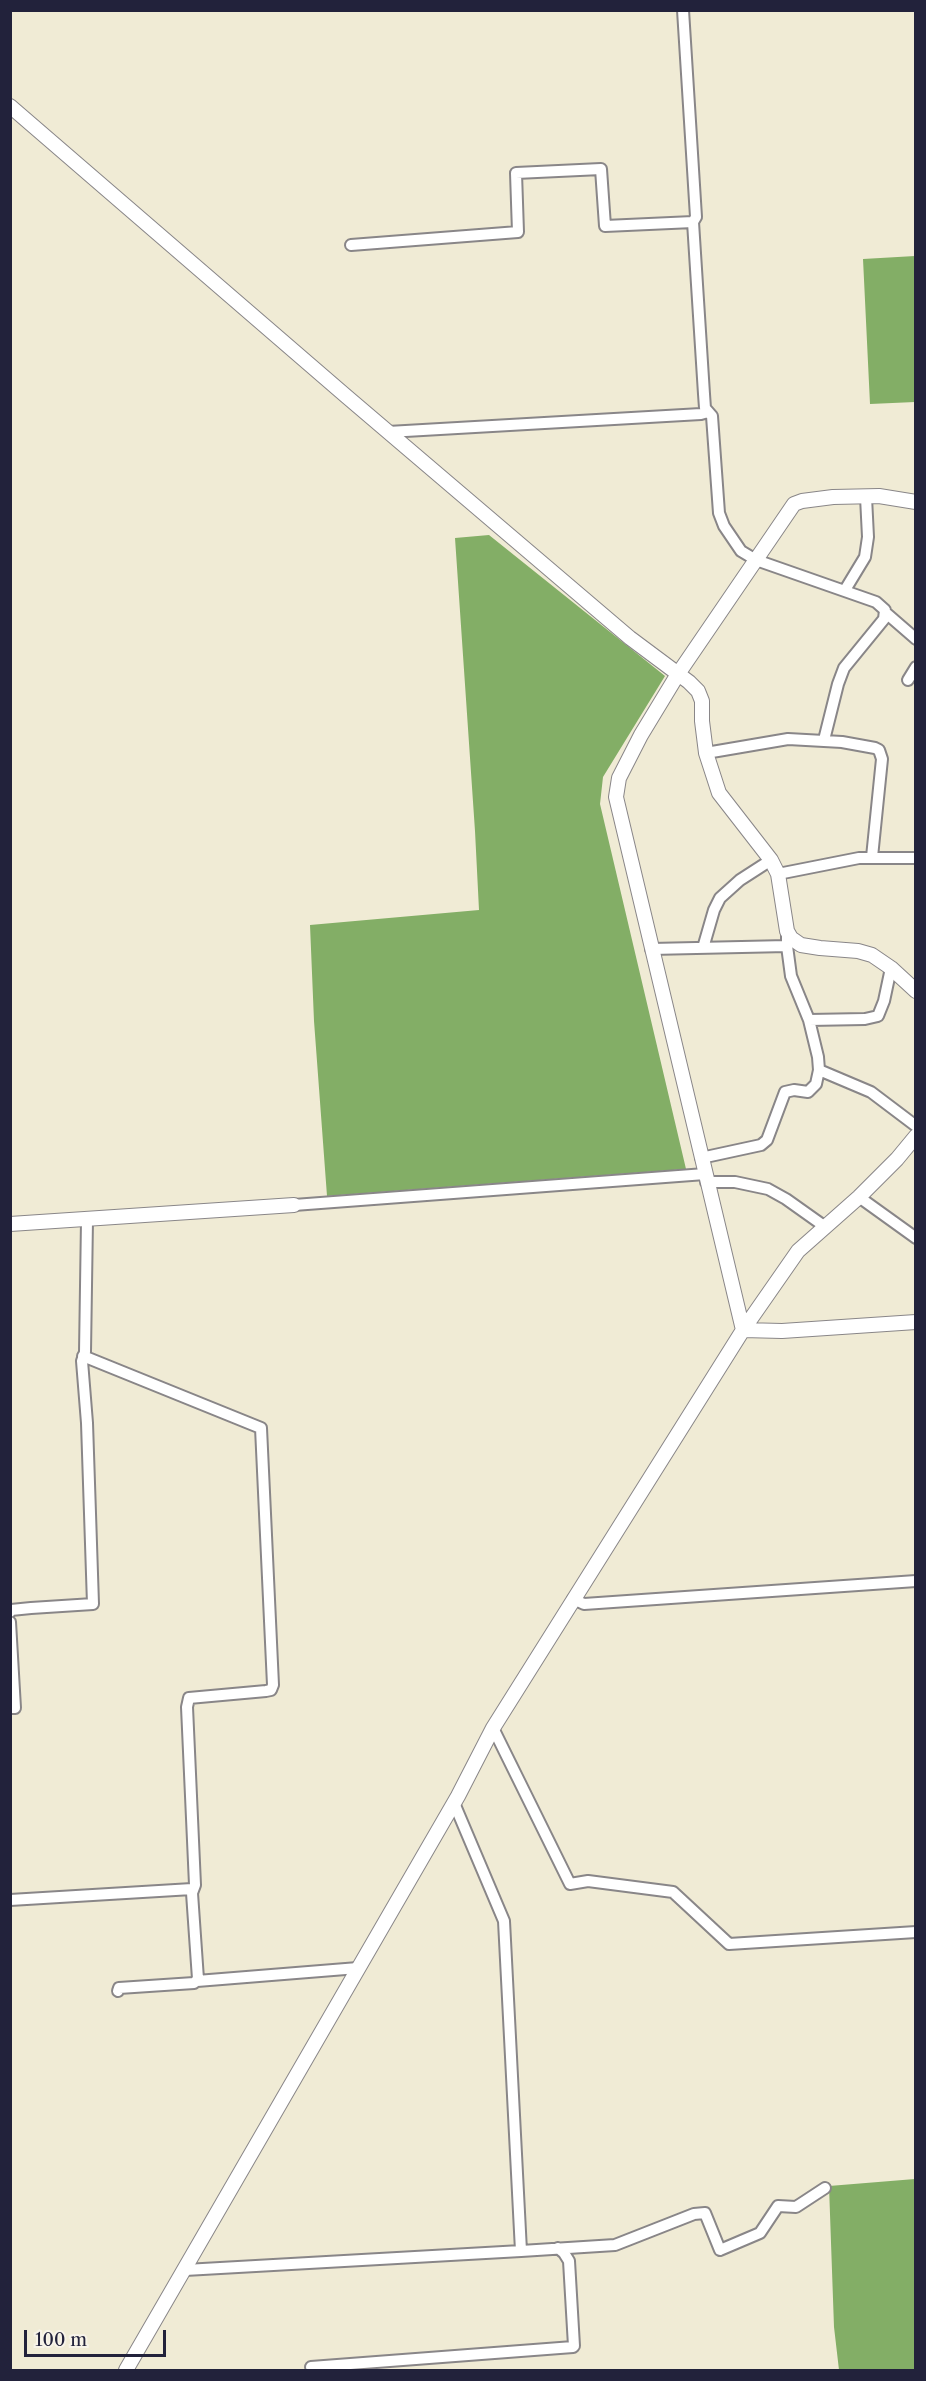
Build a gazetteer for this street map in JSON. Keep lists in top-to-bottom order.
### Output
{
  "scale_bar": "100 m"
}
